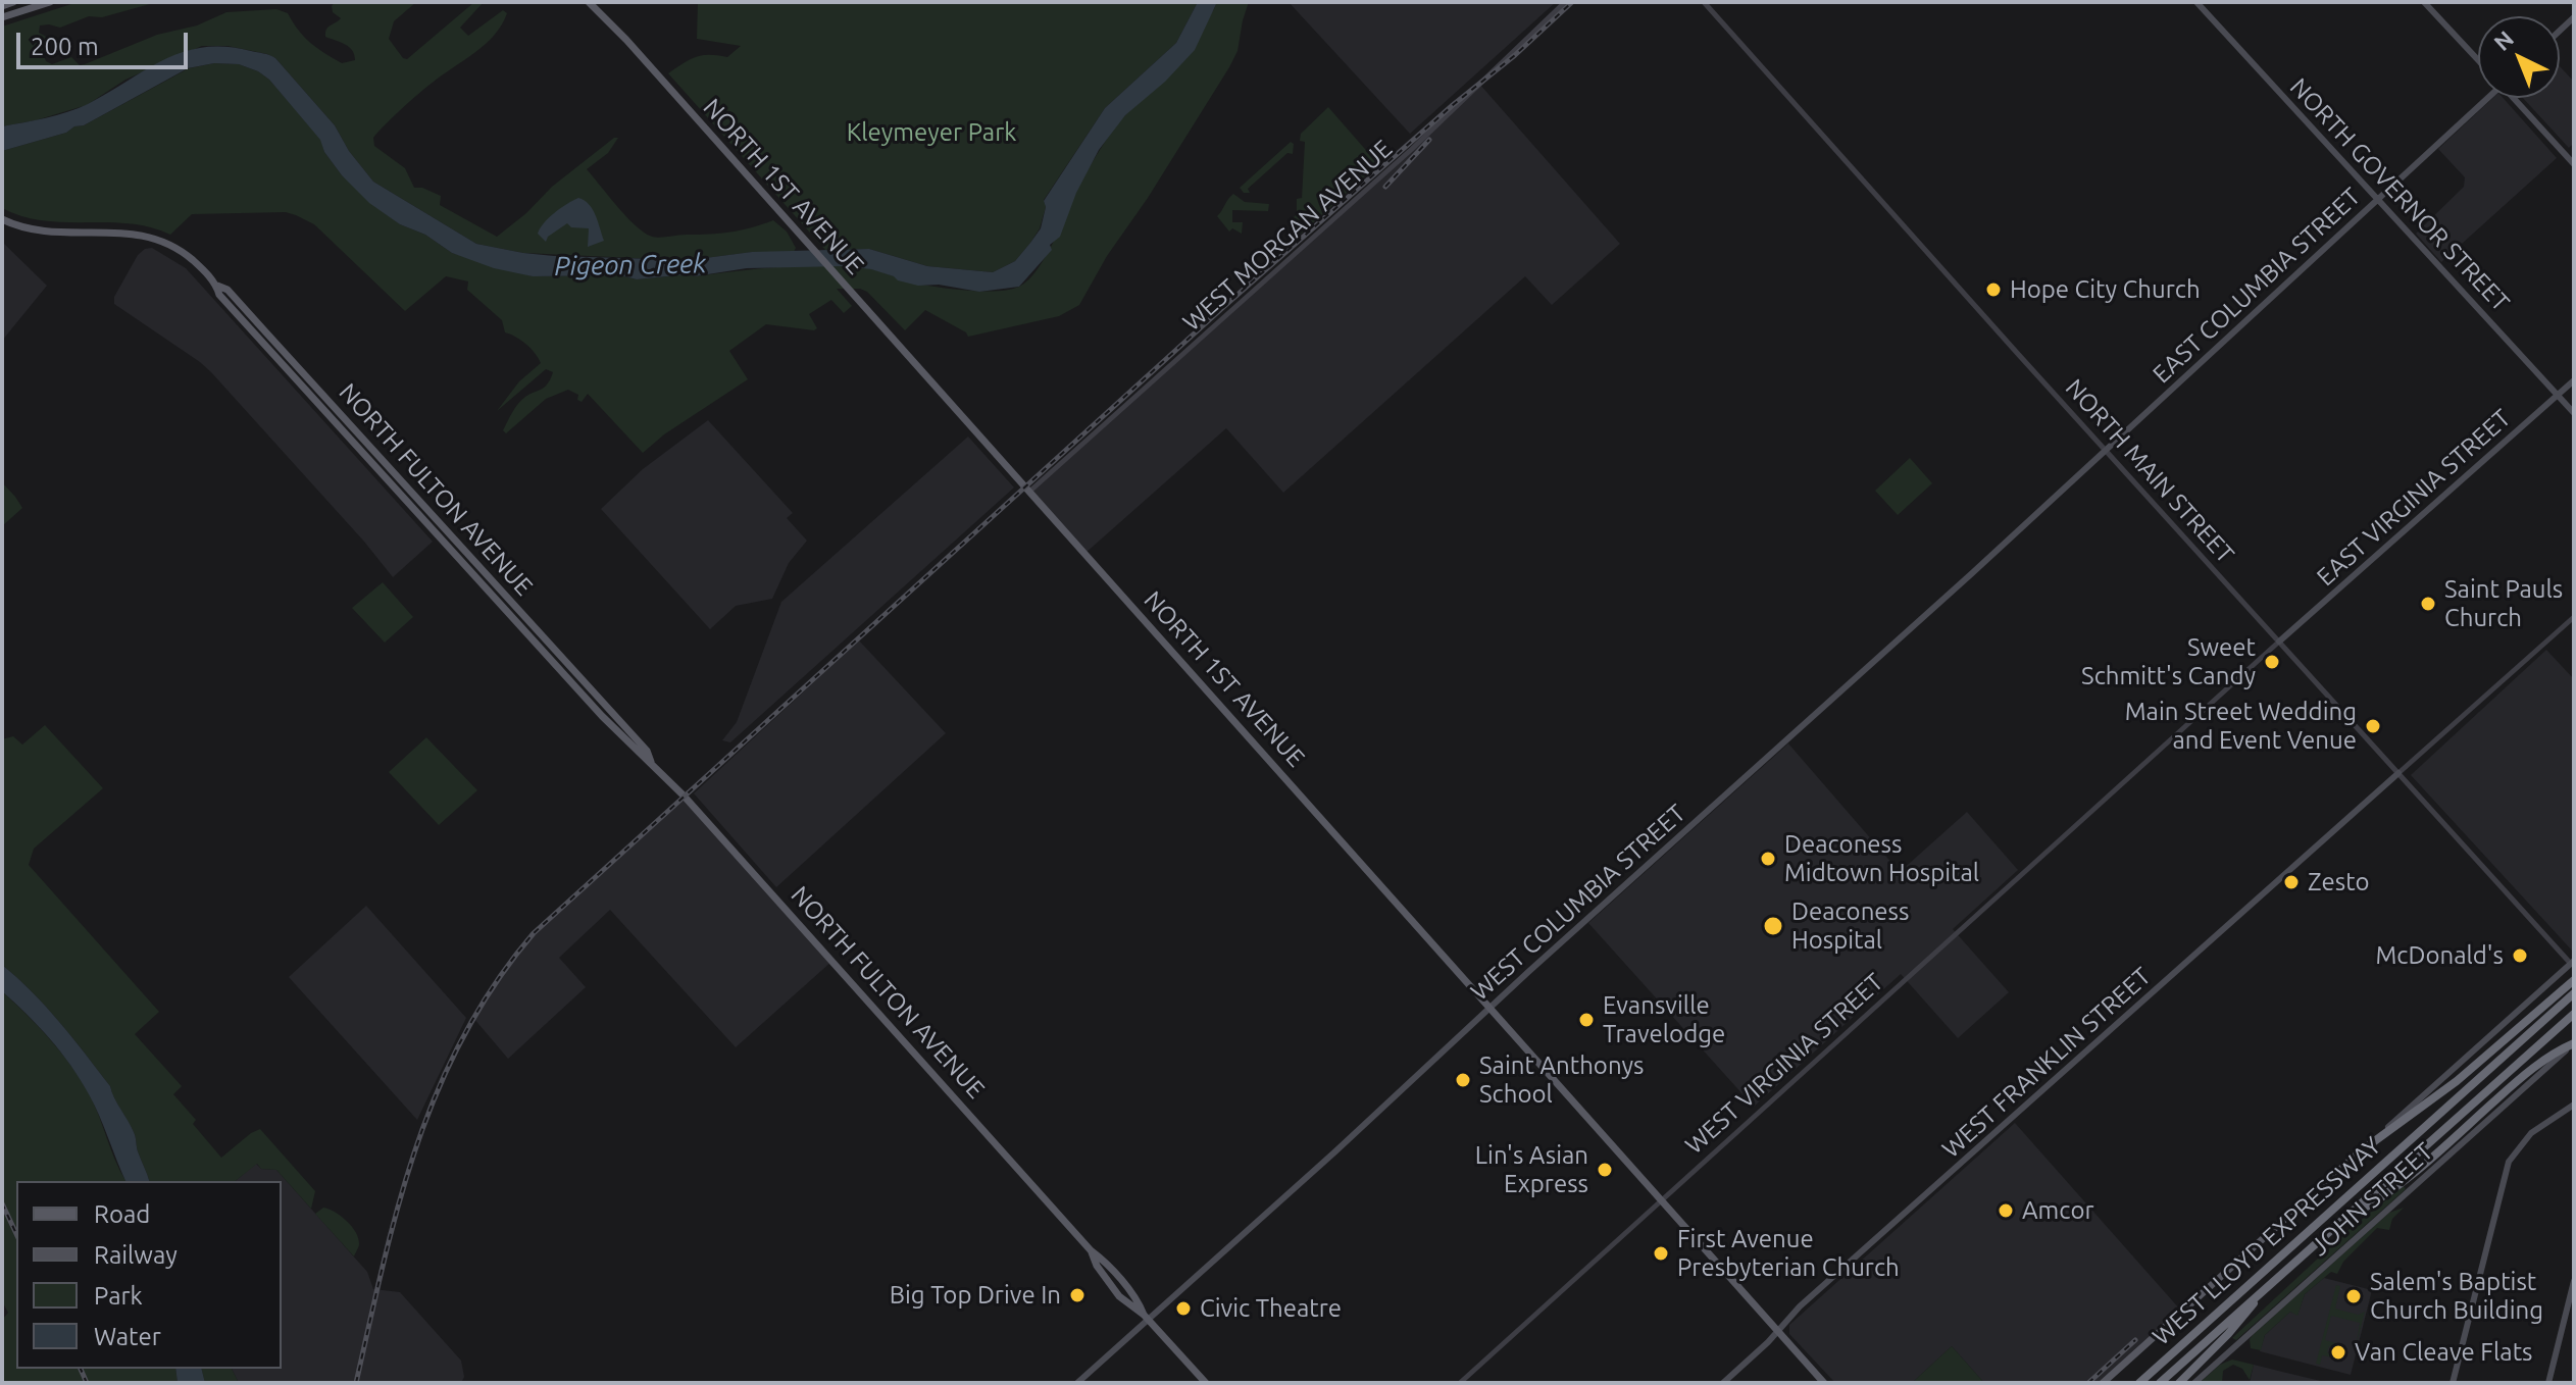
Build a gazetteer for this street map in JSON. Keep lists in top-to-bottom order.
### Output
{
  "streets": {
    "highway": ["WEST LLOYD EXPRESSWAY"],
    "main road": [
      "NORTH 1ST AVENUE",
      "NORTH GOVERNOR STREET",
      "EAST COLUMBIA STREET",
      "NORTH FULTON AVENUE",
      "EAST VIRGINIA STREET",
      "WEST COLUMBIA STREET",
      "WEST FRANKLIN STREET",
      "JOHN STREET"
    ],
    "street": ["WEST MORGAN AVENUE", "NORTH MAIN STREET", "WEST VIRGINIA STREET"]
  },
  "crossings": [
    ["NORTH 1ST AVENUE", "WEST MORGAN AVENUE"],
    ["NORTH 1ST AVENUE", "WEST COLUMBIA STREET"],
    ["NORTH 1ST AVENUE", "WEST FRANKLIN STREET"],
    ["NORTH 1ST AVENUE", "WEST VIRGINIA STREET"],
    ["NORTH GOVERNOR STREET", "EAST COLUMBIA STREET"],
    ["NORTH GOVERNOR STREET", "EAST VIRGINIA STREET"],
    ["EAST COLUMBIA STREET", "NORTH MAIN STREET"],
    ["EAST COLUMBIA STREET", "WEST COLUMBIA STREET"],
    ["NORTH MAIN STREET", "EAST VIRGINIA STREET"],
    ["NORTH MAIN STREET", "WEST COLUMBIA STREET"],
    ["NORTH MAIN STREET", "WEST FRANKLIN STREET"],
    ["NORTH MAIN STREET", "WEST VIRGINIA STREET"],
    ["NORTH FULTON AVENUE", "WEST COLUMBIA STREET"],
    ["EAST VIRGINIA STREET", "WEST VIRGINIA STREET"]
  ],
  "water": ["Pigeon Creek"],
  "parks": ["Kleymeyer Park"],
  "places": [
    "Hope City Church",
    "Saint Pauls Church",
    "Sweet Schmitt's Candy",
    "Main Street Wedding and Event Venue",
    "Deaconess Midtown Hospital",
    "Zesto",
    "Deaconess Hospital",
    "McDonald's",
    "Evansville Travelodge",
    "Saint Anthonys School",
    "Lin's Asian Express",
    "Amcor",
    "First Avenue Presbyterian Church",
    "Big Top Drive In",
    "Salem's Baptist Church Building",
    "Civic Theatre",
    "Van Cleave Flats"
  ],
  "legend": [
    "Road",
    "Railway",
    "Park",
    "Water"
  ],
  "scale_bar": "200 m",
  "north": "top left"
}
